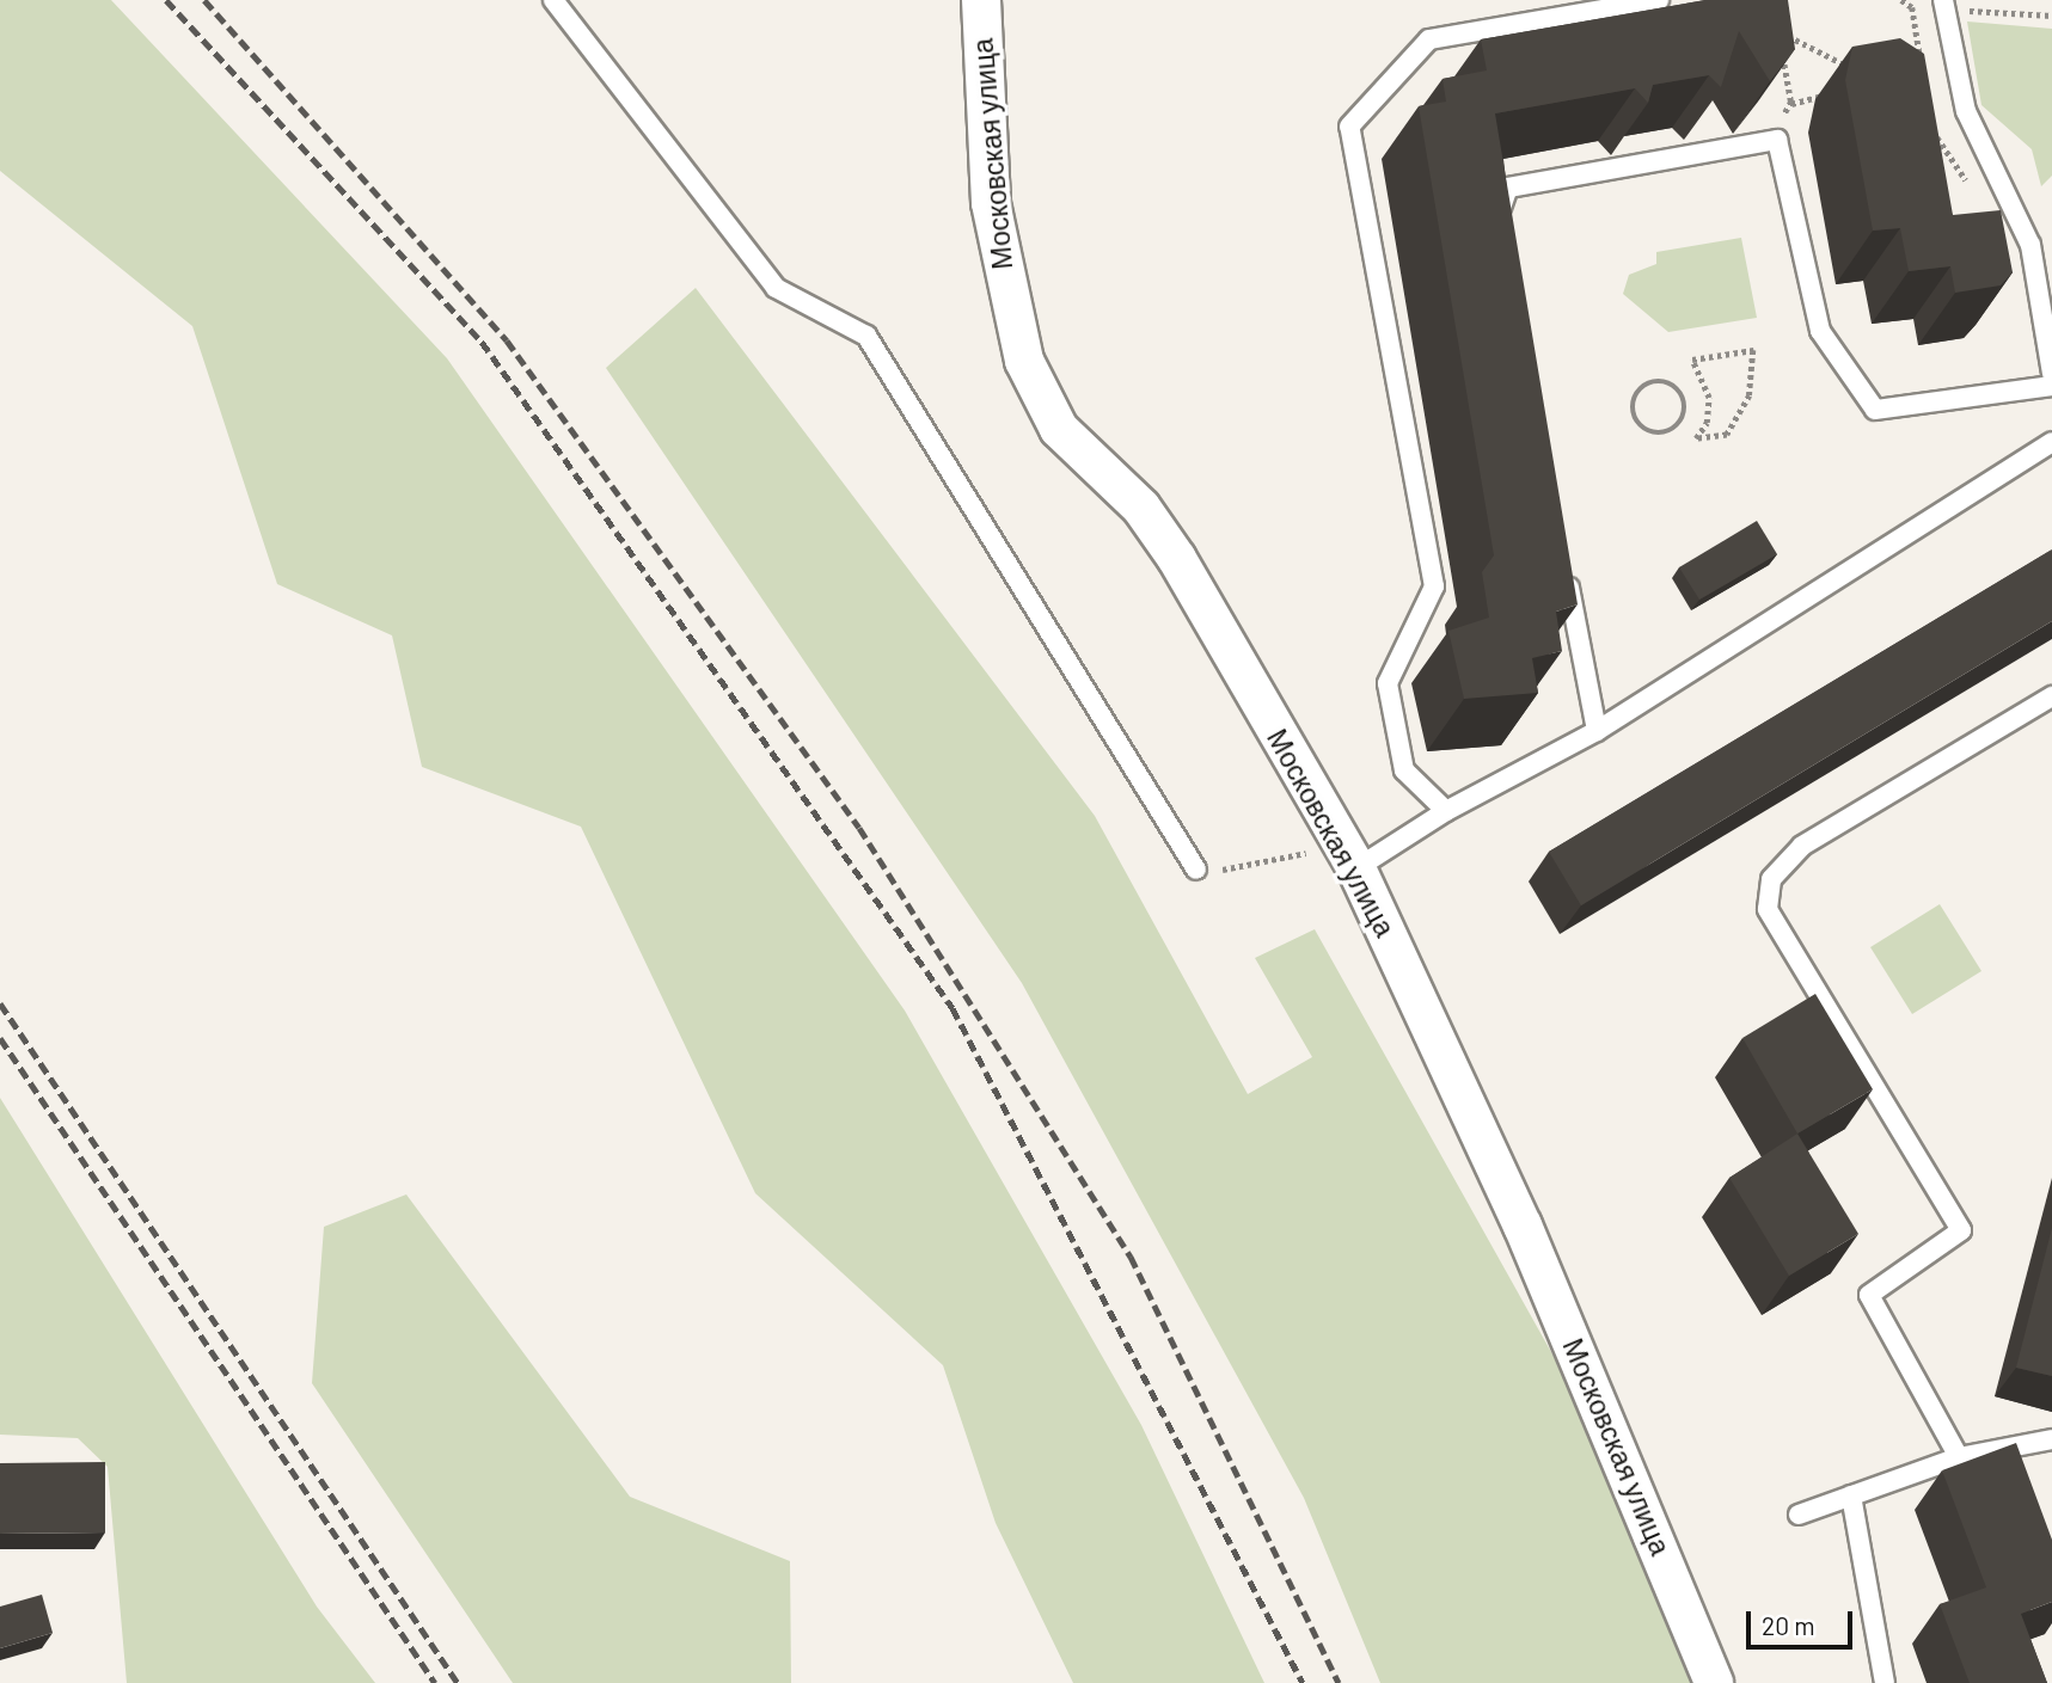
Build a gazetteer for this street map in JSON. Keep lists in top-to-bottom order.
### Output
{
  "streets": {
    "street": ["Московская улица"]
  },
  "scale_bar": "20 m"
}
